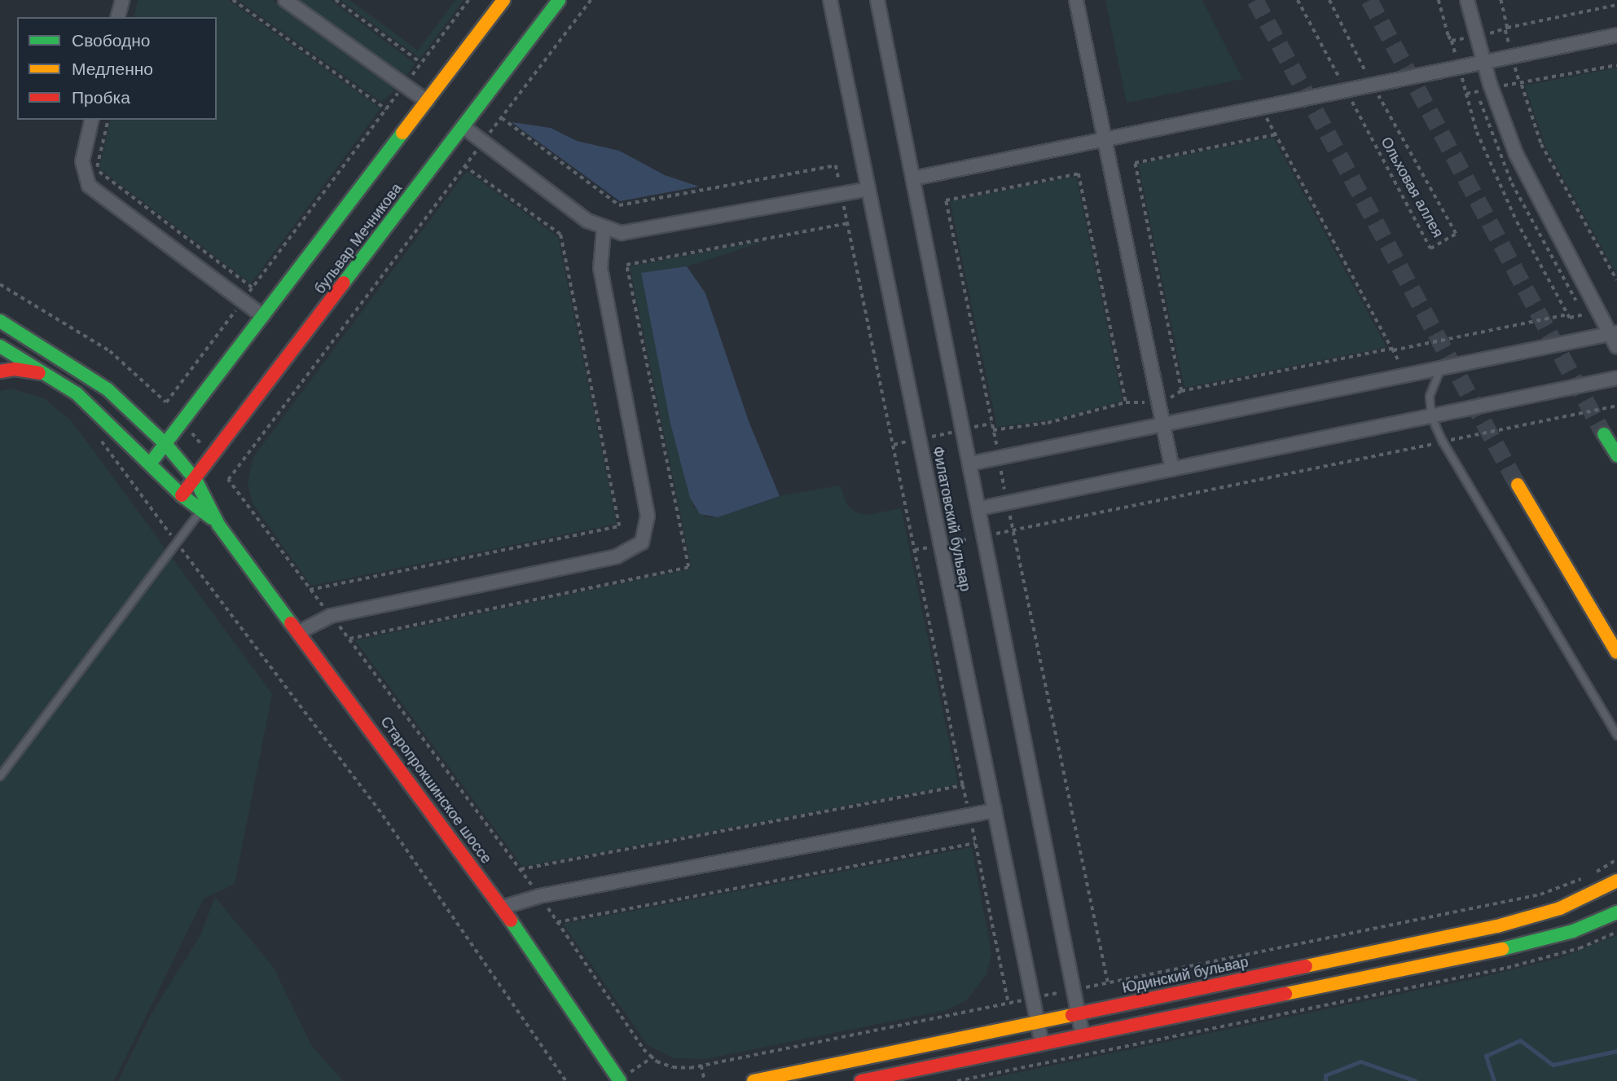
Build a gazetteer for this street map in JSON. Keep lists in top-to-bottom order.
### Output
{
  "streets": {
    "street": [
      "бульвар Мечникова",
      "Филатовский бульвар",
      "Старопрокшинское шоссе",
      "Юдинский бульвар"
    ],
    "path": ["Ольховая аллея"]
  },
  "crossings": [
    ["бульвар Мечникова", "Старопрокшинское шоссе"],
    ["Филатовский бульвар", "Юдинский бульвар"]
  ],
  "legend": ["Свободно", "Медленно", "Пробка"]
}
